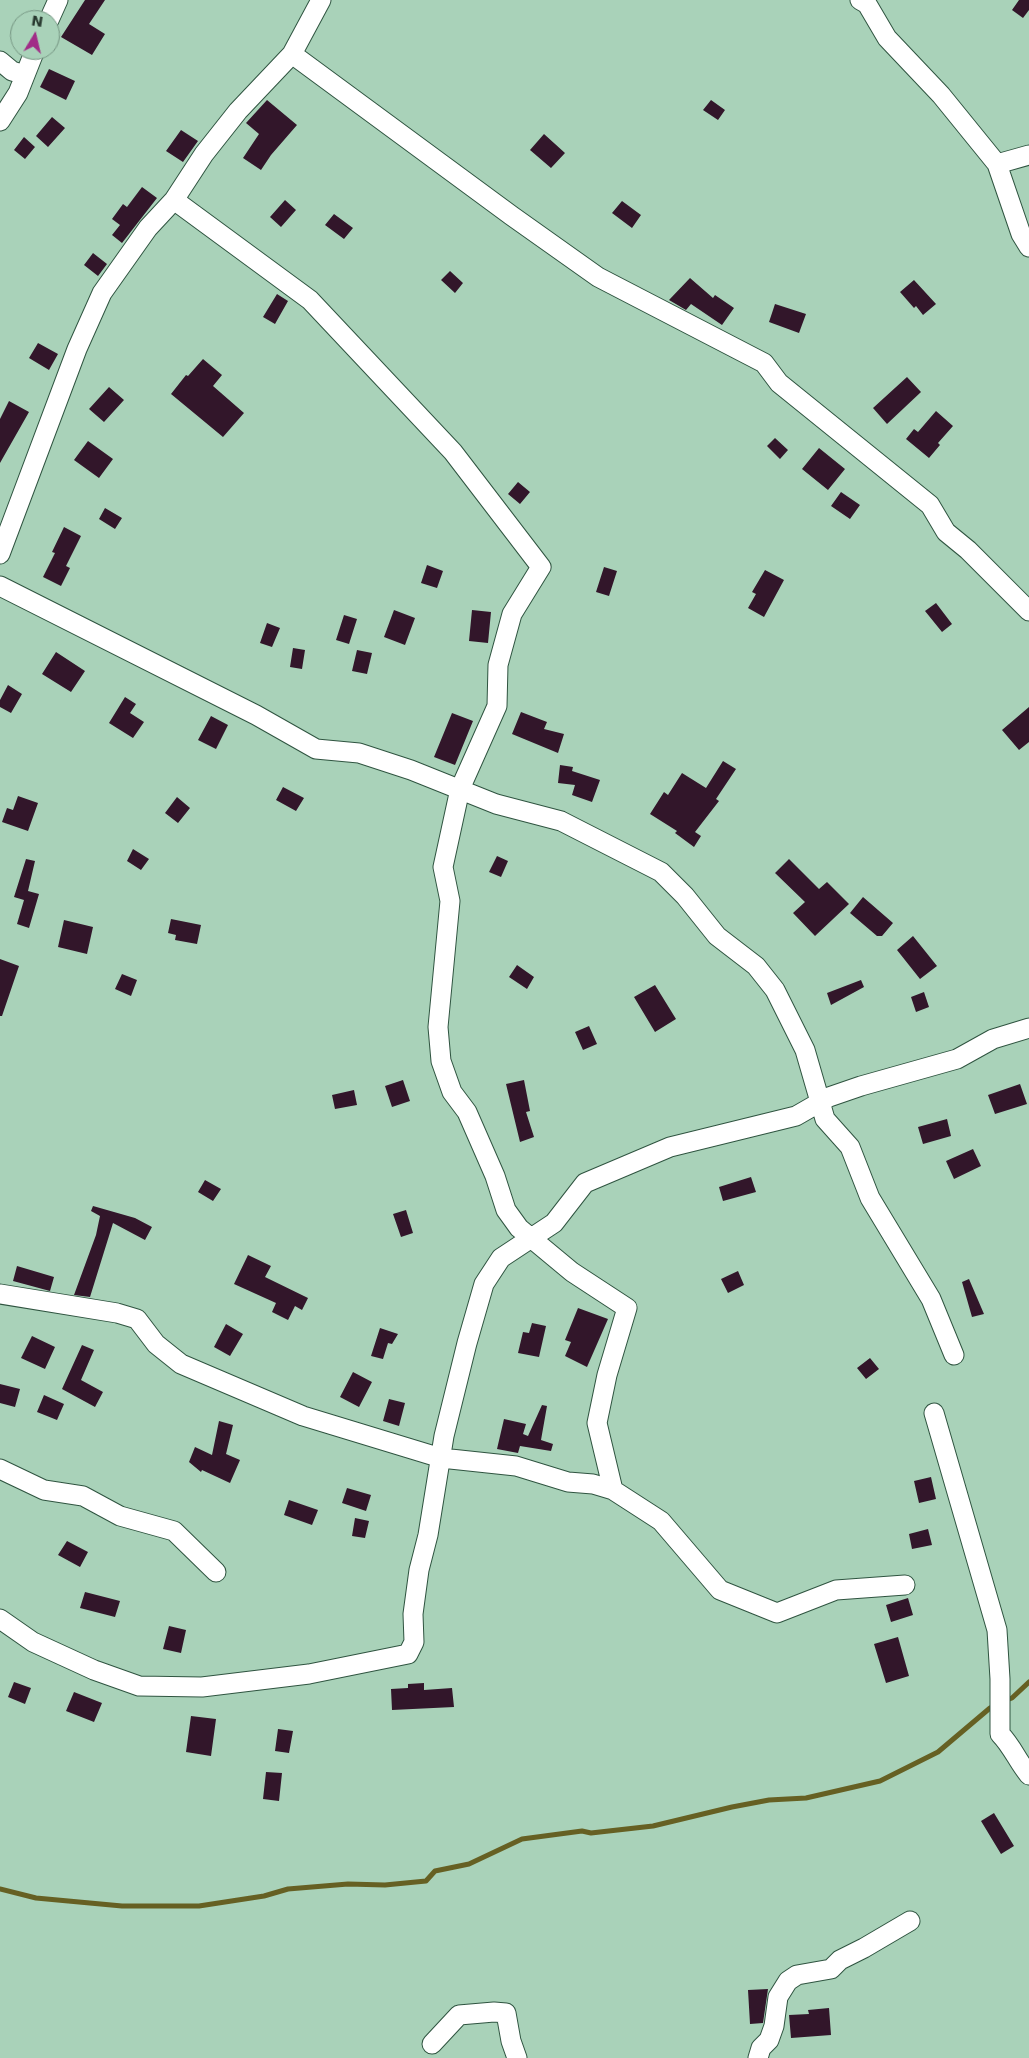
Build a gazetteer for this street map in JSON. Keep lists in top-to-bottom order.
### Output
{
  "north": "top"
}
